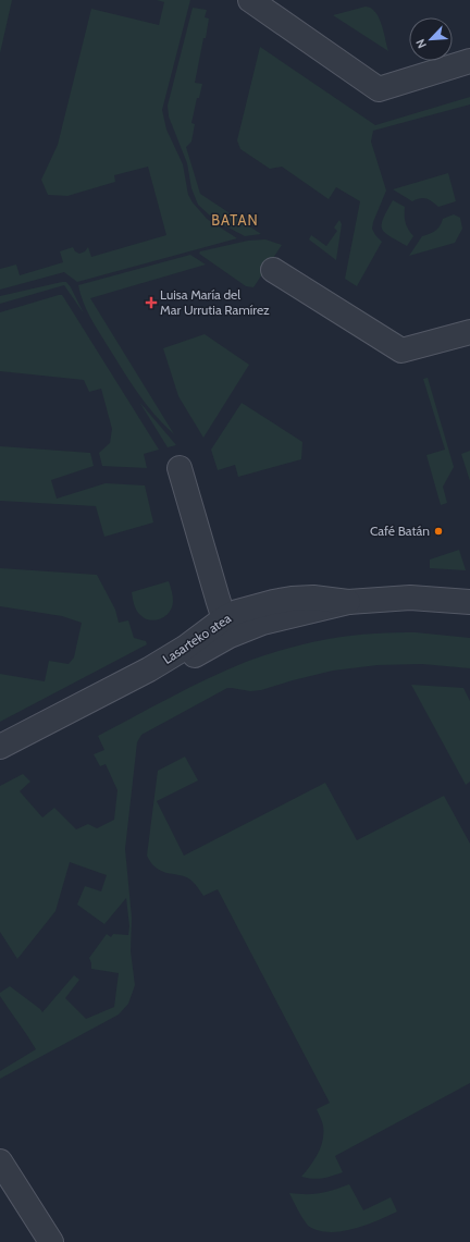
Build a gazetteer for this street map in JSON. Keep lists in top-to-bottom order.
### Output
{
  "streets": {
    "street": ["Lasarteko atea"]
  },
  "districts": ["BATAN"],
  "places": {
    "health": ["Luisa María del Mar Urrutia Ramírez"],
    "other": ["Café Batán"]
  },
  "north": "bottom left"
}
